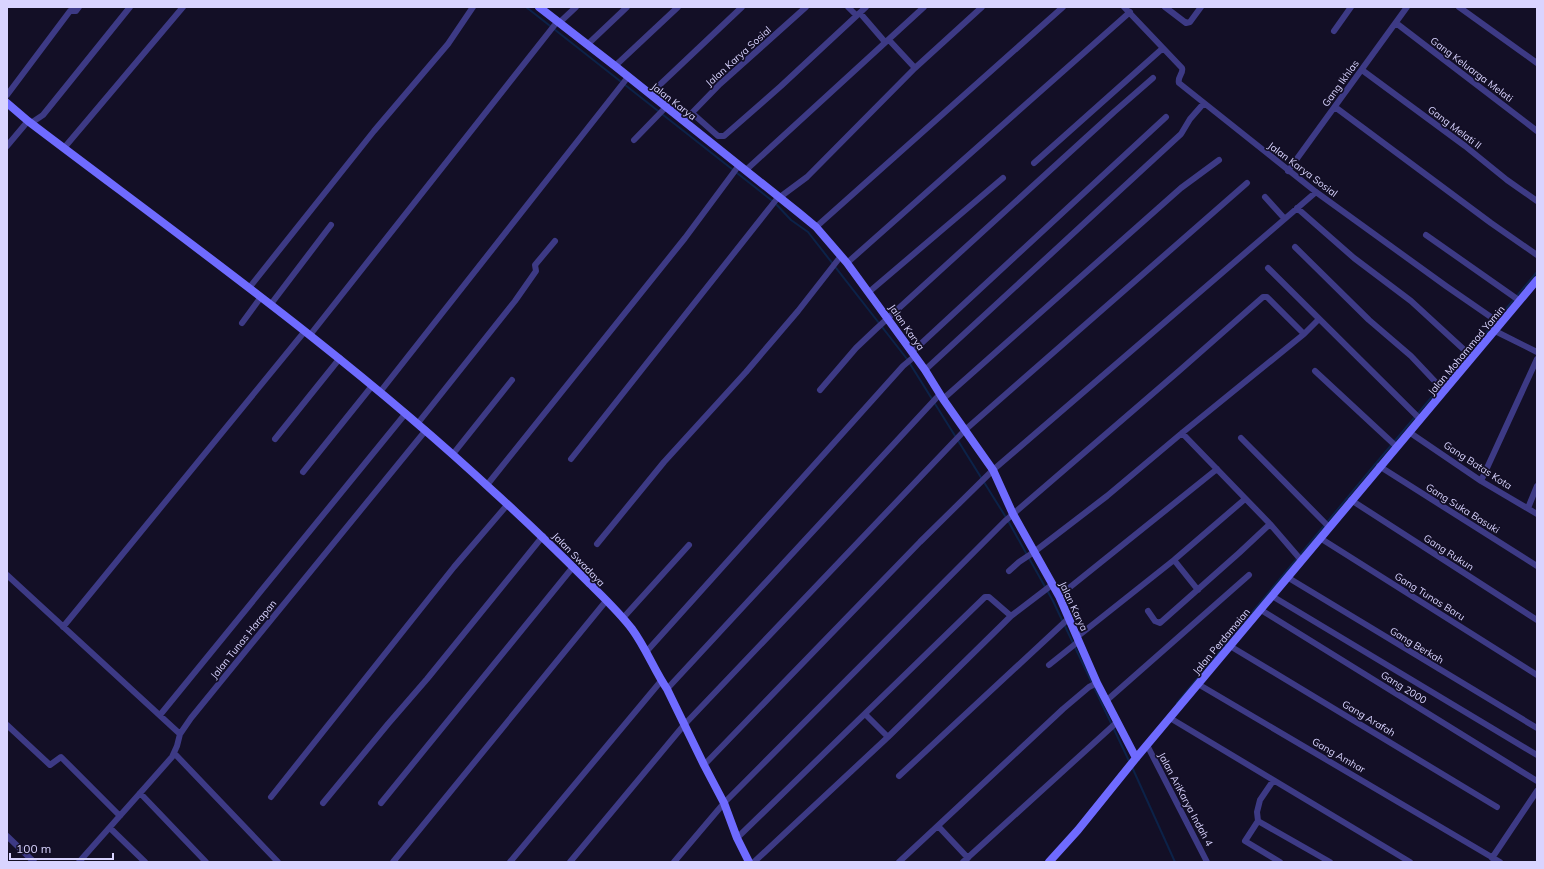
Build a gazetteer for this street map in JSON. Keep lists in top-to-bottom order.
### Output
{
  "streets": {
    "street": [
      "Jalan Karya Sosial",
      "Gang Keluarga Melati",
      "Gang Ikhlas",
      "Jalan Karya",
      "Gang Melati II",
      "Jalan Mohammad Yamin",
      "Gang Batas Kota",
      "Gang Suka Basuki",
      "Gang Rukun",
      "Jalan Swadaya",
      "Gang Tunas Baru",
      "Jalan Tunas Harapan",
      "Jalan Perdamaian",
      "Gang Berkah",
      "Gang 2000",
      "Gang Arafah",
      "Gang Amhar",
      "Jalan AriKarya Indah 4"
    ]
  },
  "crossings": [
    ["Jalan Karya Sosial", "Gang Ikhlas"],
    ["Jalan Karya Sosial", "Jalan Karya"],
    ["Jalan Karya Sosial", "Jalan Mohammad Yamin"],
    ["Gang Keluarga Melati", "Gang Ikhlas"],
    ["Gang Ikhlas", "Gang Melati II"],
    ["Jalan Karya", "Jalan Perdamaian"],
    ["Jalan Mohammad Yamin", "Gang Batas Kota"],
    ["Jalan Mohammad Yamin", "Jalan Perdamaian"],
    ["Gang Batas Kota", "Jalan Perdamaian"],
    ["Gang Suka Basuki", "Jalan Perdamaian"],
    ["Gang Rukun", "Jalan Perdamaian"],
    ["Jalan Swadaya", "Jalan Tunas Harapan"],
    ["Gang Tunas Baru", "Jalan Perdamaian"],
    ["Jalan Perdamaian", "Gang Berkah"],
    ["Jalan Perdamaian", "Gang 2000"],
    ["Jalan Perdamaian", "Gang Arafah"],
    ["Jalan Perdamaian", "Gang Amhar"],
    ["Jalan Perdamaian", "Jalan AriKarya Indah 4"]
  ],
  "scale_bar": "100 m"
}
